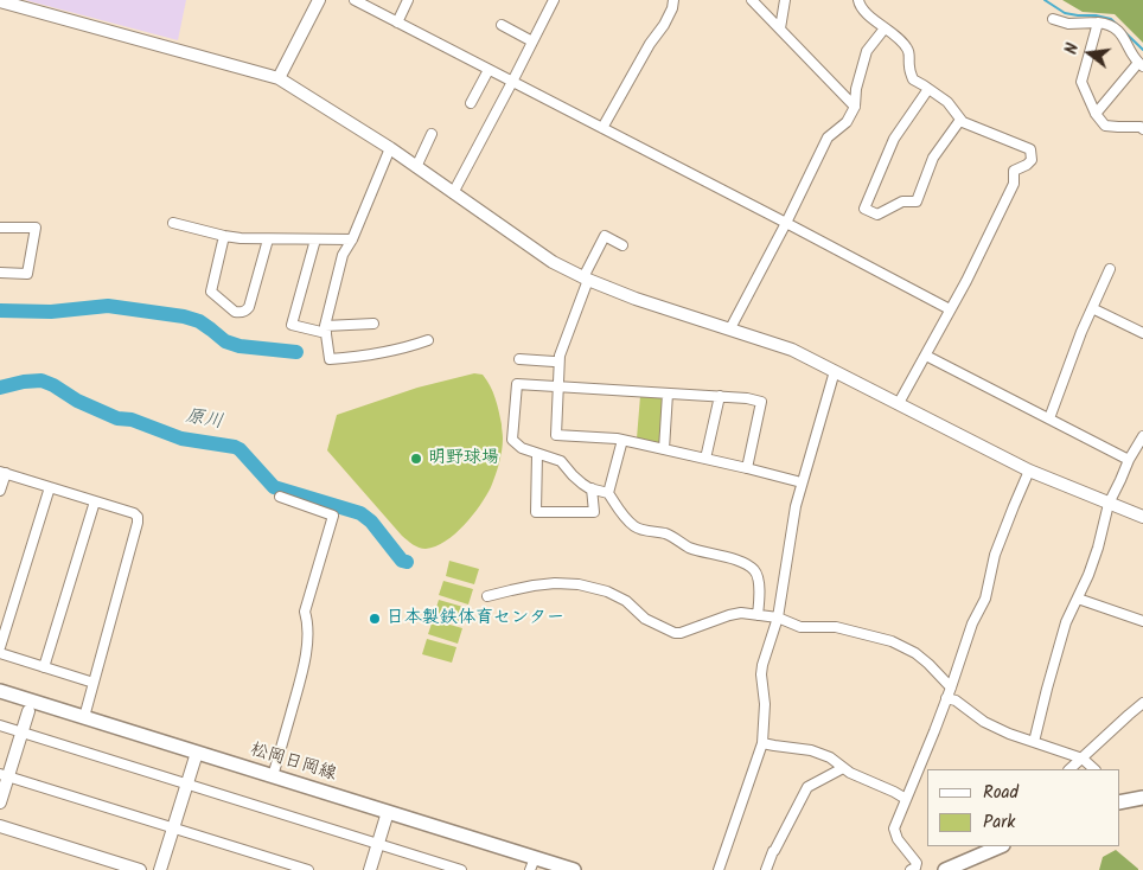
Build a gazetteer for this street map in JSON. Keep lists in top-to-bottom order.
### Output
{
  "streets": {
    "main road": ["松岡日岡線"]
  },
  "water": ["原川"],
  "places": ["明野球場", "日本製鉄体育センター"],
  "legend": ["Road", "Park"],
  "north": "left"
}
